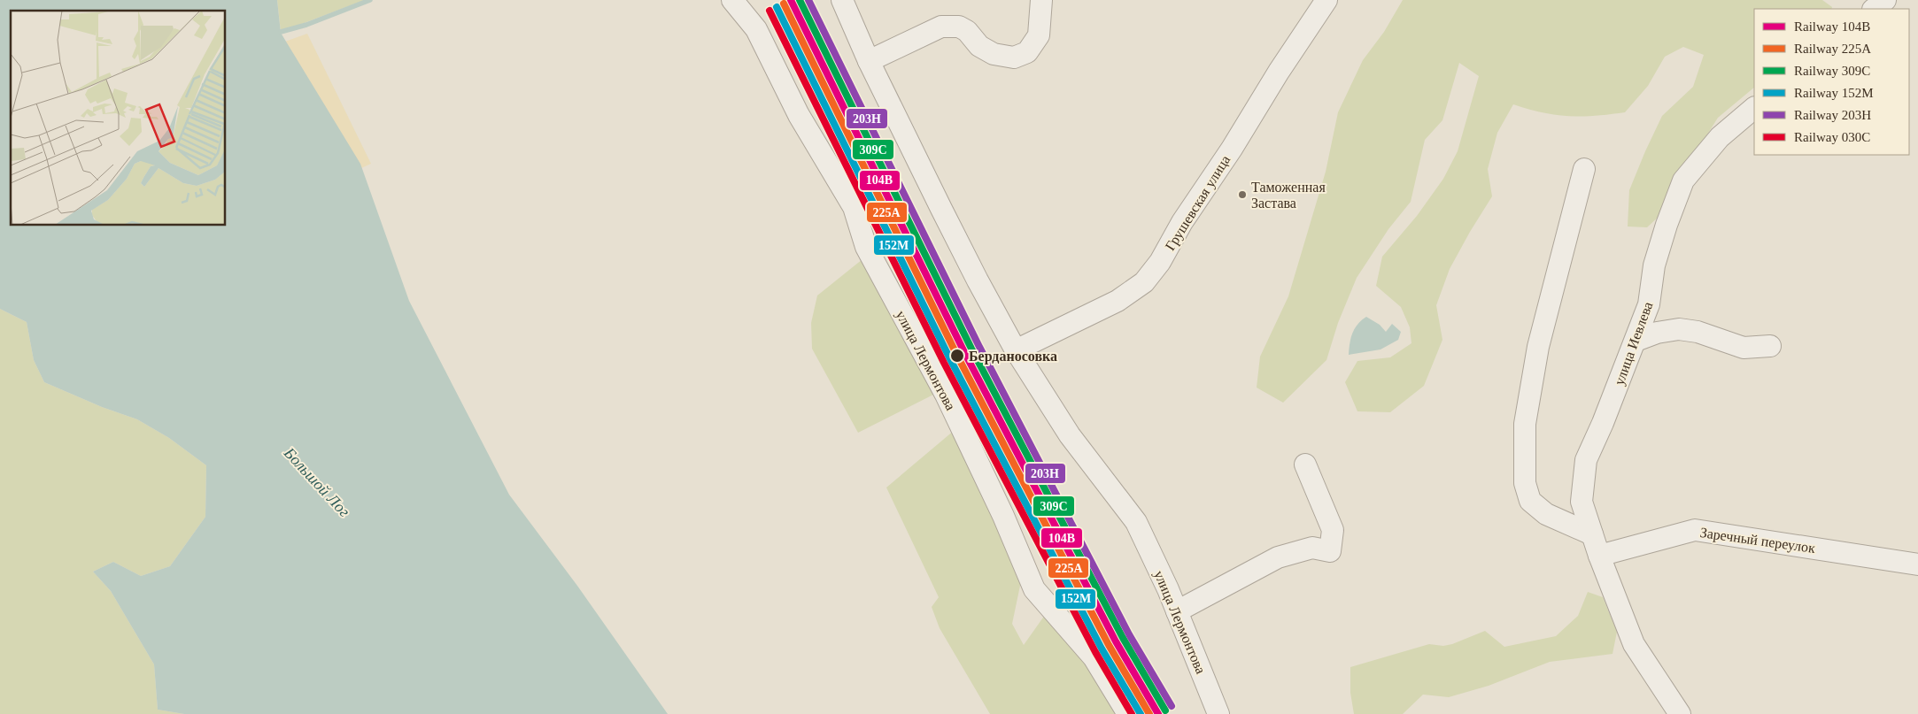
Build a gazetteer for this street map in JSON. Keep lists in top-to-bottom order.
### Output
{
  "streets": {
    "street": [
      "Грушевская улица",
      "улица Иевлева",
      "улица Лермонтова",
      "Заречный переулок"
    ]
  },
  "crossings": [
    ["Грушевская улица", "улица Лермонтова"],
    ["улица Иевлева", "Заречный переулок"]
  ],
  "water": ["Большой Лог"],
  "places": ["Таможенная Застава", "Берданосовка"],
  "lines": [
    "rail line 104В",
    "rail line 309С",
    "rail line 203Н",
    "rail line 225А",
    "rail line 152М",
    "rail line 030C"
  ],
  "legend": [
    "Railway 104В",
    "Railway 225А",
    "Railway 309С",
    "Railway 152М",
    "Railway 203Н",
    "Railway 030C"
  ]
}
